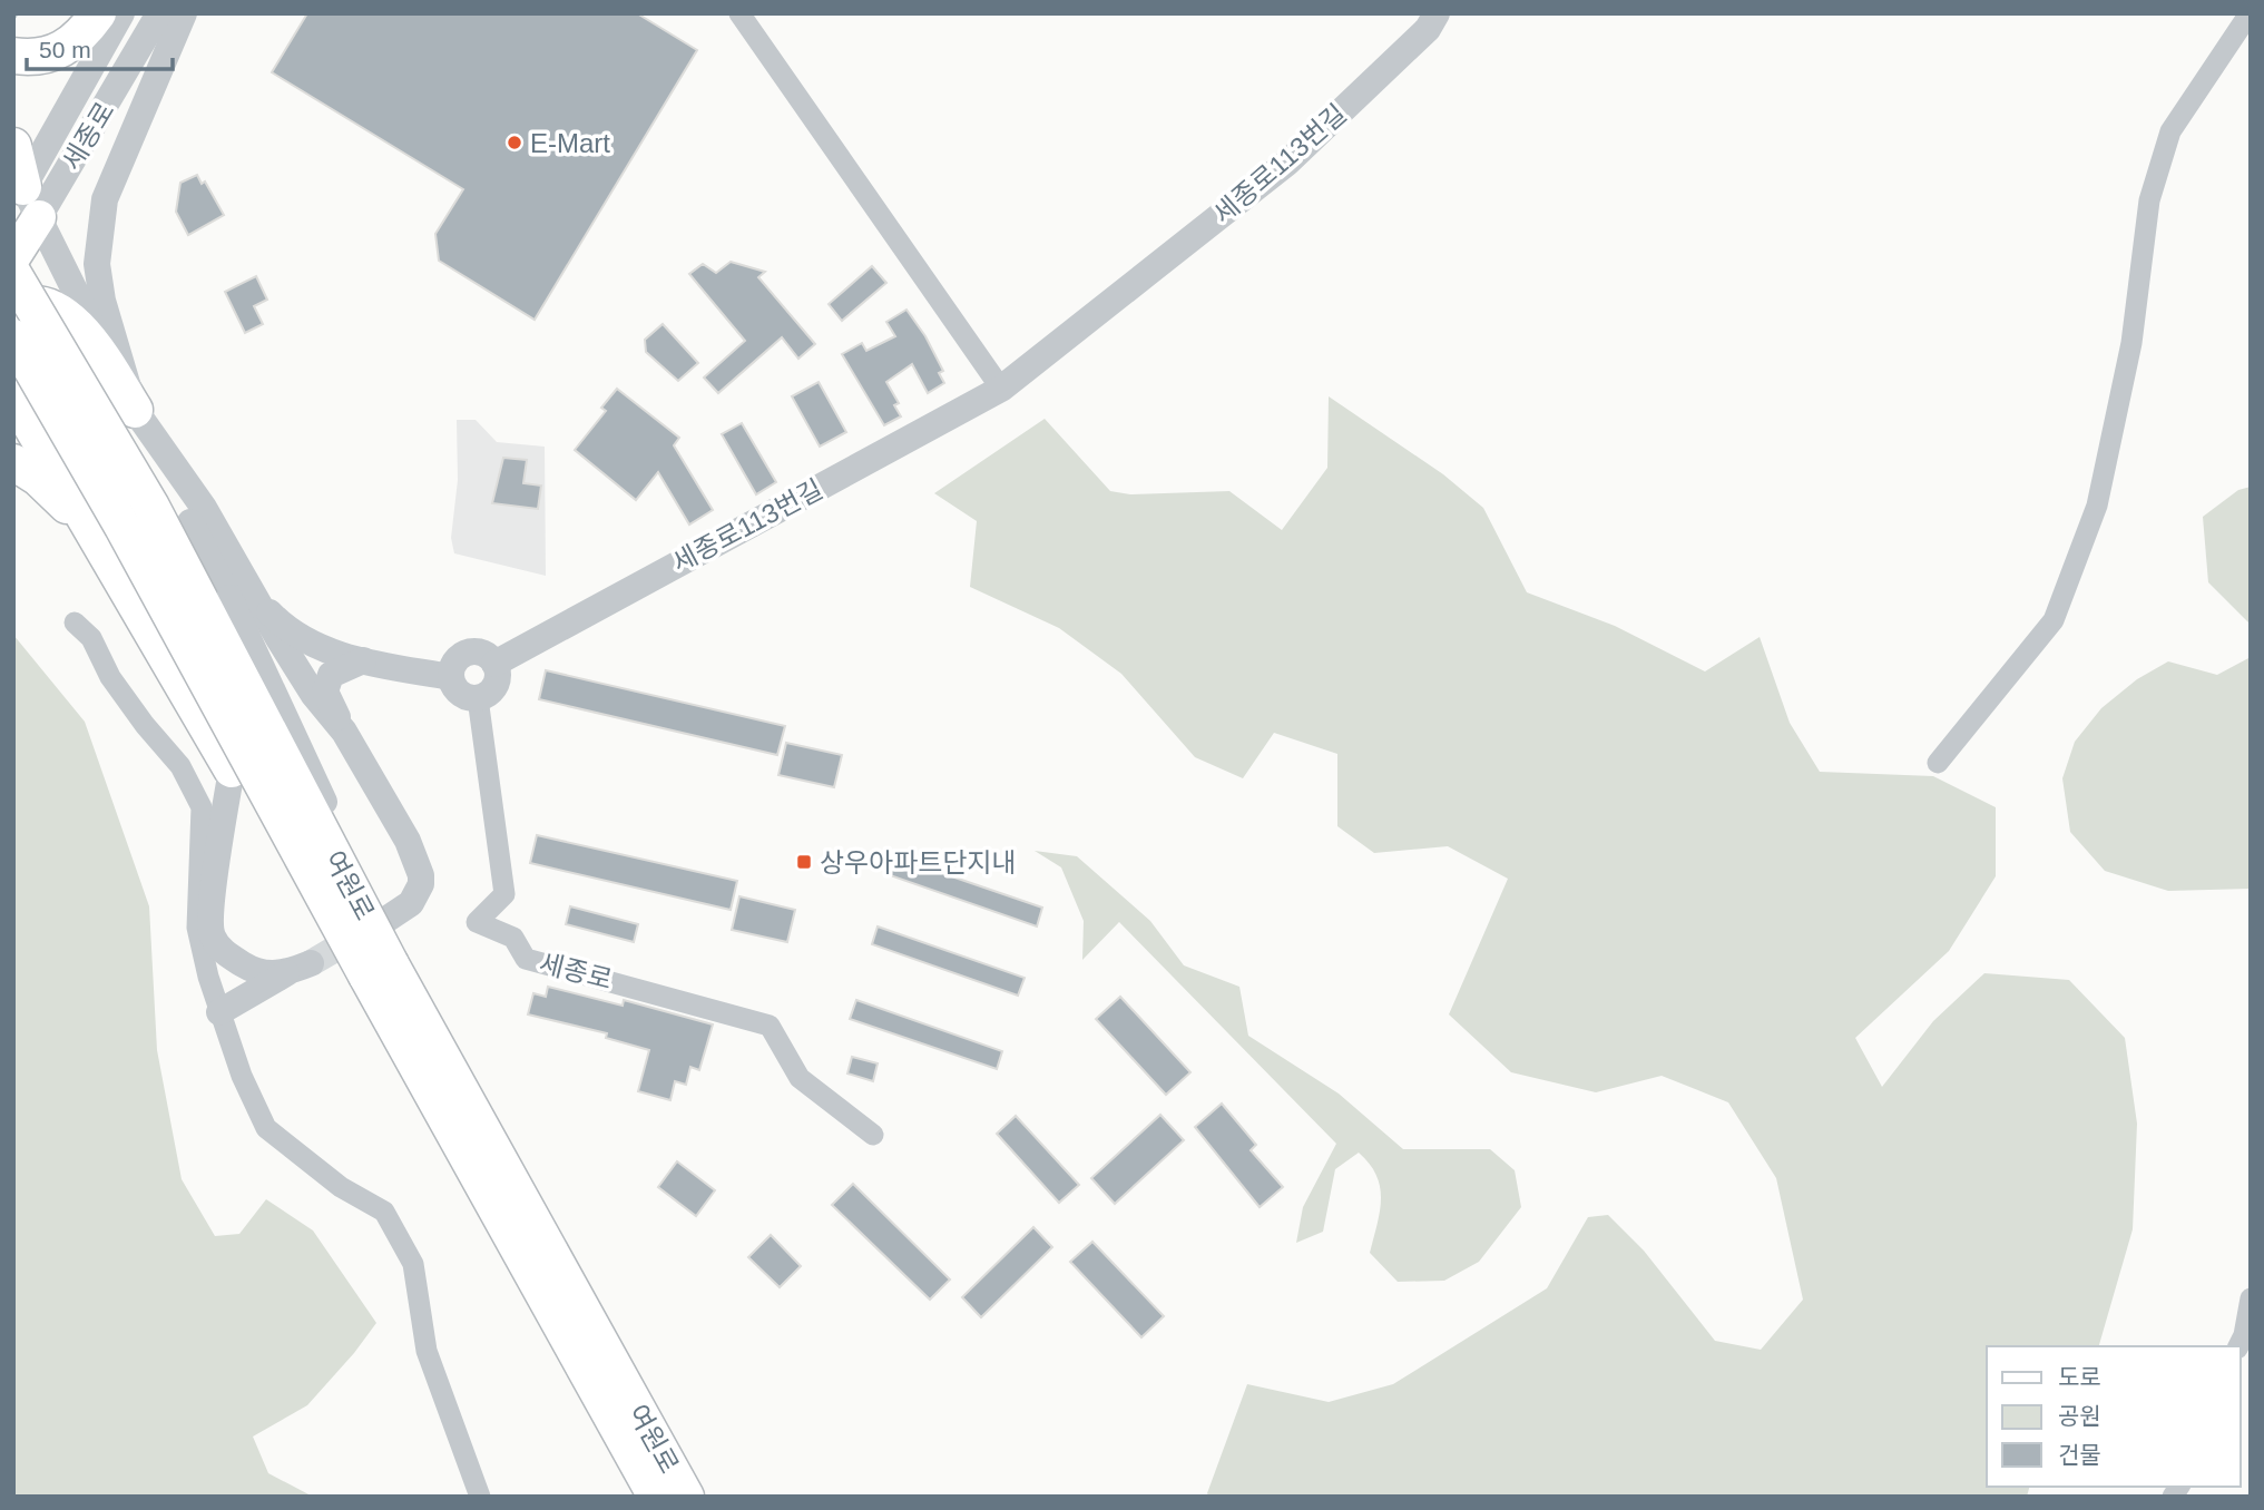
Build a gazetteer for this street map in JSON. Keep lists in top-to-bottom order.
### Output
{
  "streets": {
    "highway": ["여원로"],
    "main road": ["세종로"],
    "street": ["세종로113번길"]
  },
  "crossings": [
    ["세종로", "세종로113번길"]
  ],
  "places": {
    "other": ["E-Mart"],
    "transit": ["상우아파트단지내"]
  },
  "legend": ["도로", "공원", "건물"],
  "scale_bar": "50 m"
}
